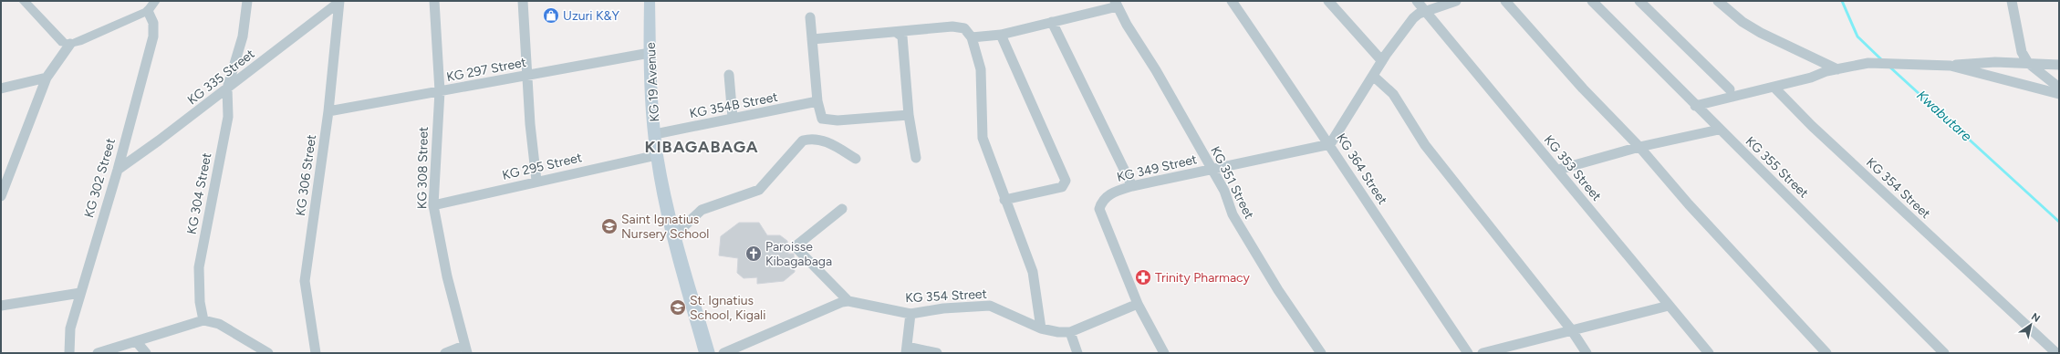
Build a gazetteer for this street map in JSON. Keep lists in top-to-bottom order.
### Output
{
  "streets": {
    "main road": ["KG 19 Avenue"],
    "street": [
      "KG 297 Street",
      "KG 335 Street",
      "KG 354B Street",
      "KG 295 Street",
      "KG 355 Street",
      "KG 308 Street",
      "KG 349 Street",
      "KG 353 Street",
      "KG 364 Street",
      "KG 306 Street",
      "KG 302 Street",
      "KG 351 Street",
      "KG 354 Street",
      "KG 304 Street"
    ]
  },
  "crossings": [
    ["KG 297 Street", "KG 19 Avenue"],
    ["KG 297 Street", "KG 308 Street"],
    ["KG 297 Street", "KG 306 Street"],
    ["KG 335 Street", "KG 306 Street"],
    ["KG 335 Street", "KG 302 Street"],
    ["KG 335 Street", "KG 304 Street"],
    ["KG 19 Avenue", "KG 354B Street"],
    ["KG 19 Avenue", "KG 295 Street"],
    ["KG 295 Street", "KG 308 Street"],
    ["KG 349 Street", "KG 364 Street"],
    ["KG 349 Street", "KG 351 Street"],
    ["KG 349 Street", "KG 354 Street"]
  ],
  "districts": ["KIBAGABAGA"],
  "water": ["Kwabutare"],
  "places": {
    "shop": ["Uzuri K&Y"],
    "school or university": ["Saint Ignatius Nursery School", "St. Ignatius School, Kigali"],
    "church": ["Paroisse Kibagabaga"],
    "pharmacy": ["Trinity Pharmacy"]
  },
  "north": "top right"
}
